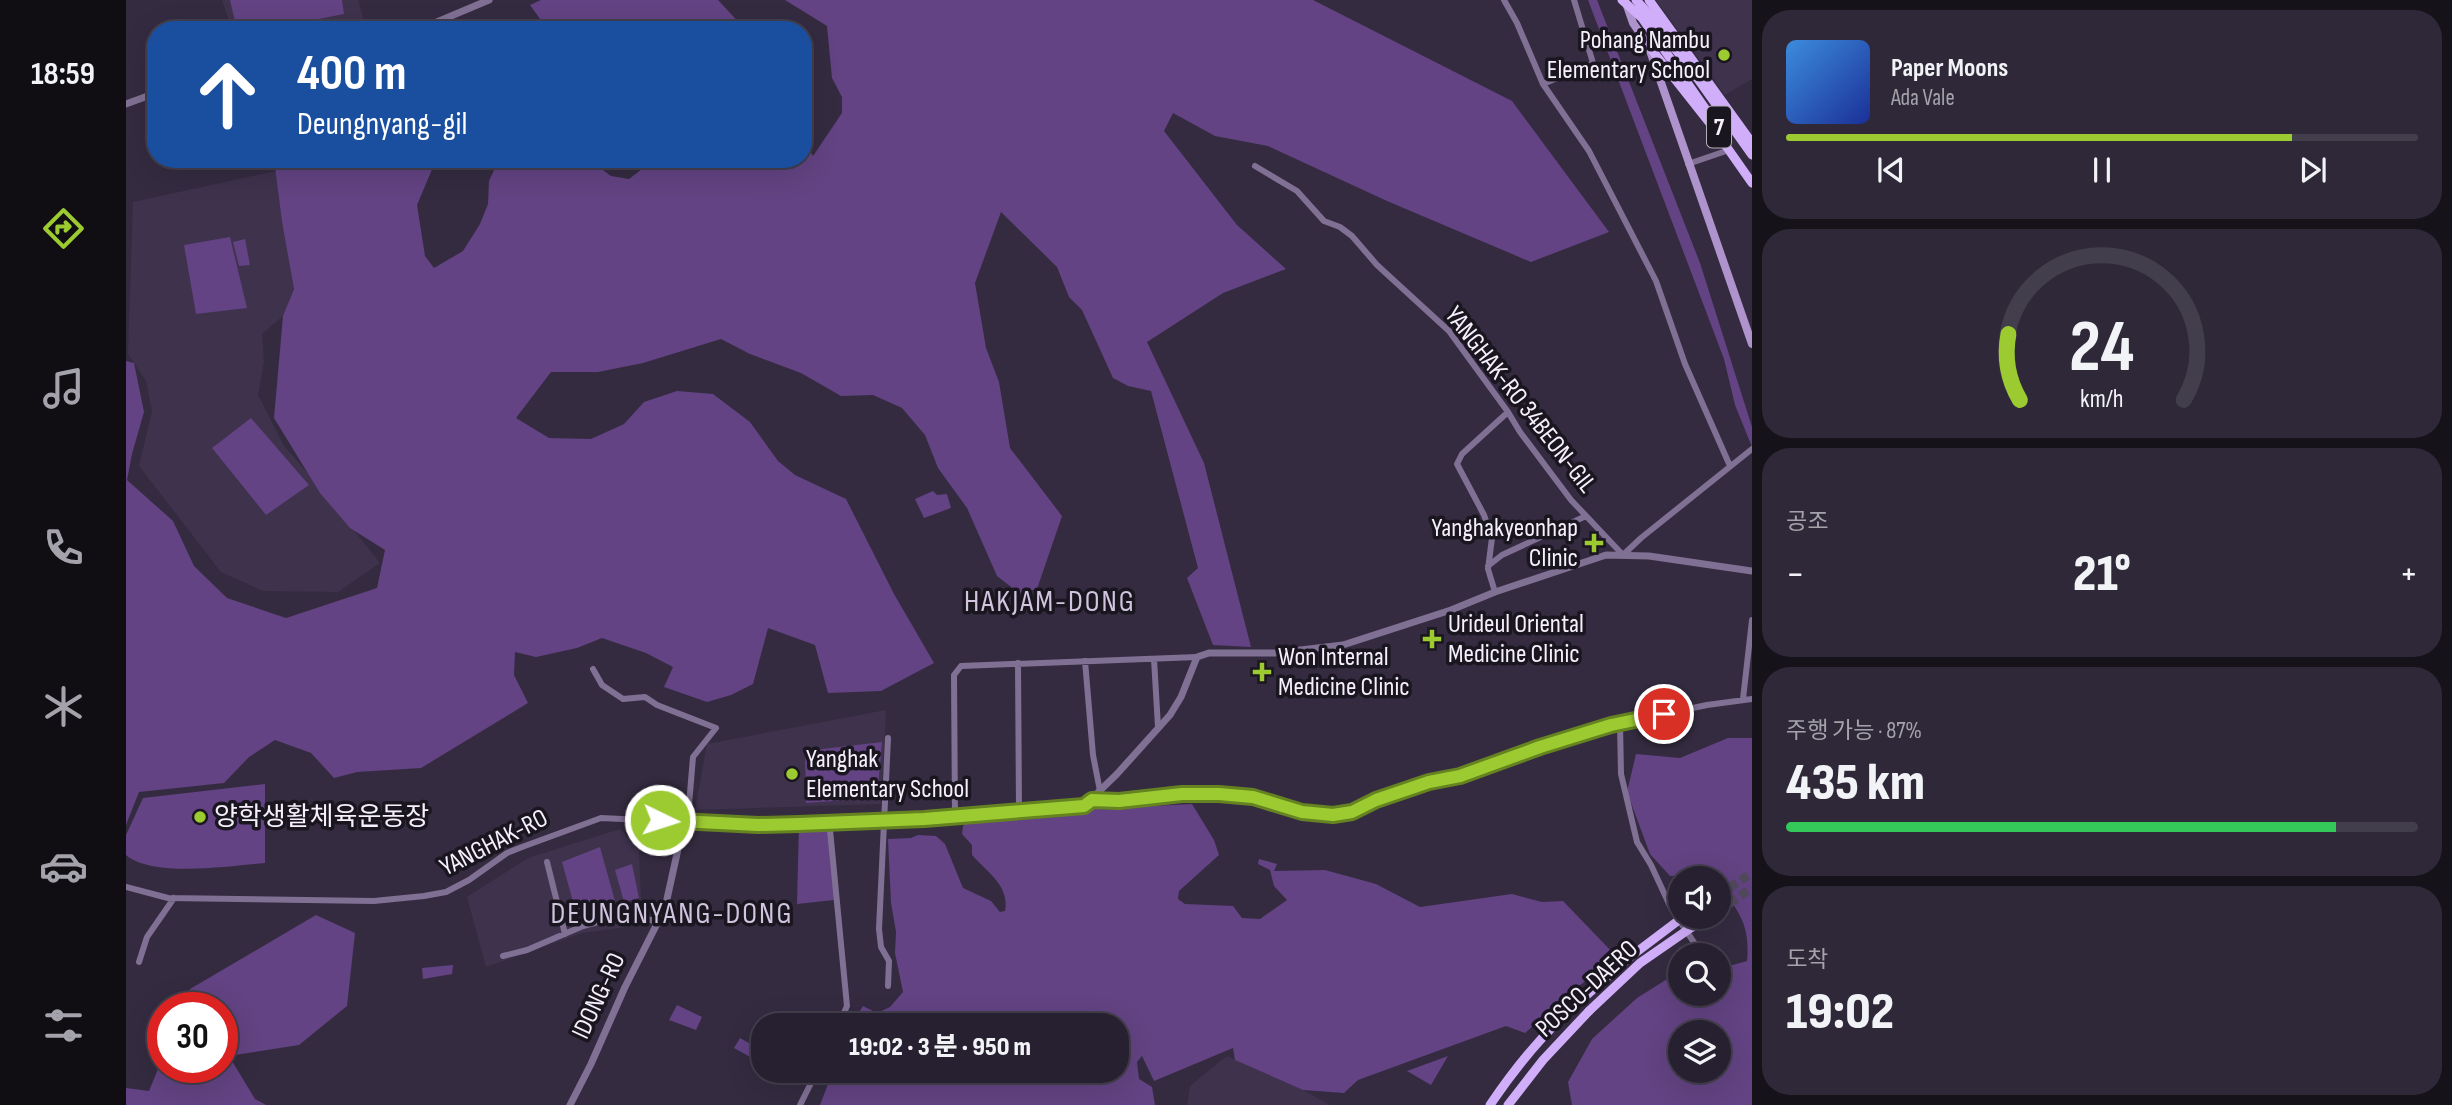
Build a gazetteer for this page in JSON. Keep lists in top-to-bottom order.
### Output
{
  "streets": {
    "main road": ["7", "POSCO-DAERO"],
    "street": ["YANGHAK-RO 34BEON-GIL", "YANGHAK-RO", "IDONG-RO"]
  },
  "crossings": [
    ["YANGHAK-RO", "IDONG-RO"]
  ],
  "districts": ["HAKJAM-DONG", "DEUNGNYANG-DONG"],
  "places": {
    "other": ["Pohang Nambu Elementary School", "Yanghak Elementary School", "양학생활체육운동장"],
    "health": ["Yanghakyeonhap Clinic", "Urideul Oriental Medicine Clinic", "Won Internal Medicine Clinic"]
  },
  "page": {
    "tabs": "18:59",
    "turn": ["400 m", "Deungnyang-gil"],
    "song": ["Paper Moons", "Ada Vale"],
    "tile": [
      "공조",
      ["주행 가능 · 87%", "435 km"],
      ["도착", "19:02"]
    ],
    "heat": ["−", "21°", "+"],
    "limit": "30",
    "trip": "19:02 · 3 분 · 950 m",
    "gauge": ["24", "km/h"]
  }
}
